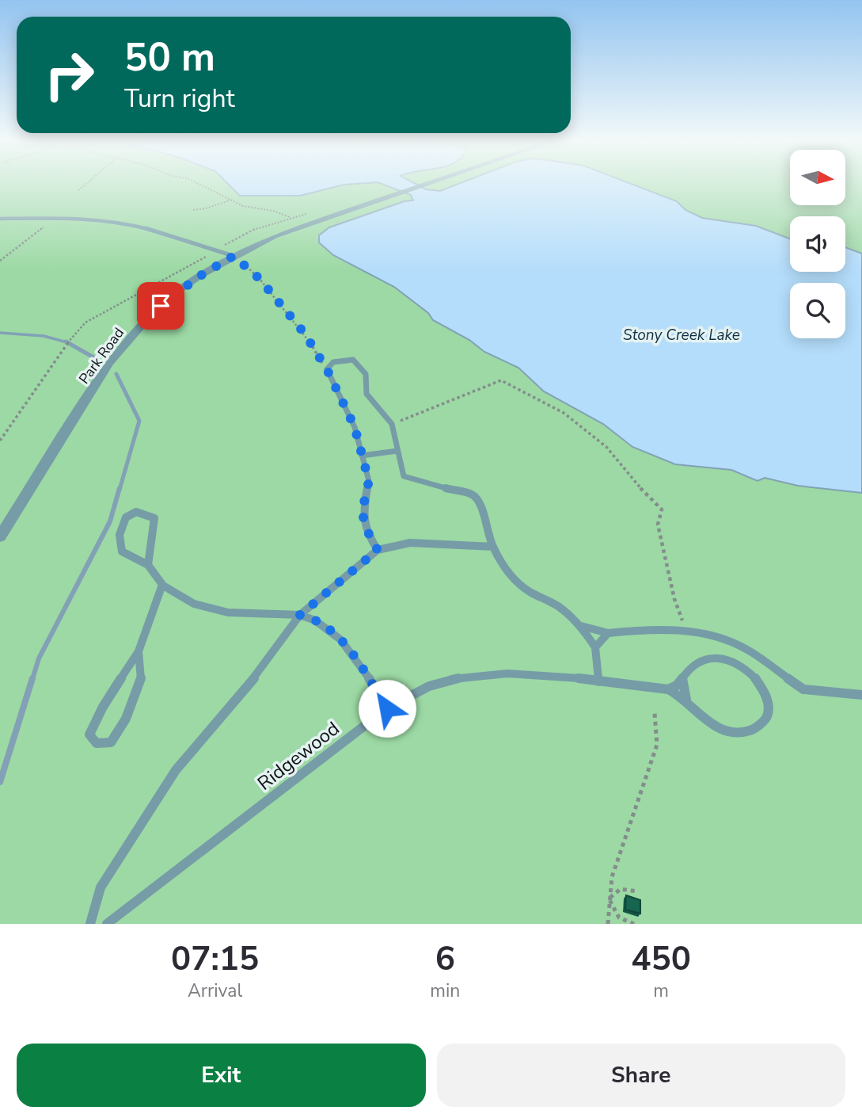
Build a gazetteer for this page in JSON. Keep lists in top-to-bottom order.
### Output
{
  "streets": {
    "street": ["Park Road"],
    "lane": ["Ridgewood"]
  },
  "water": ["Stony Creek Lake"],
  "north": "right",
  "page": {
    "turn": ["50 m", "Turn right"],
    "eta": [
      "07:15",
      "Arrival",
      "6",
      "min",
      "450",
      "m"
    ],
    "buttons": ["Exit", "Share"]
  }
}
